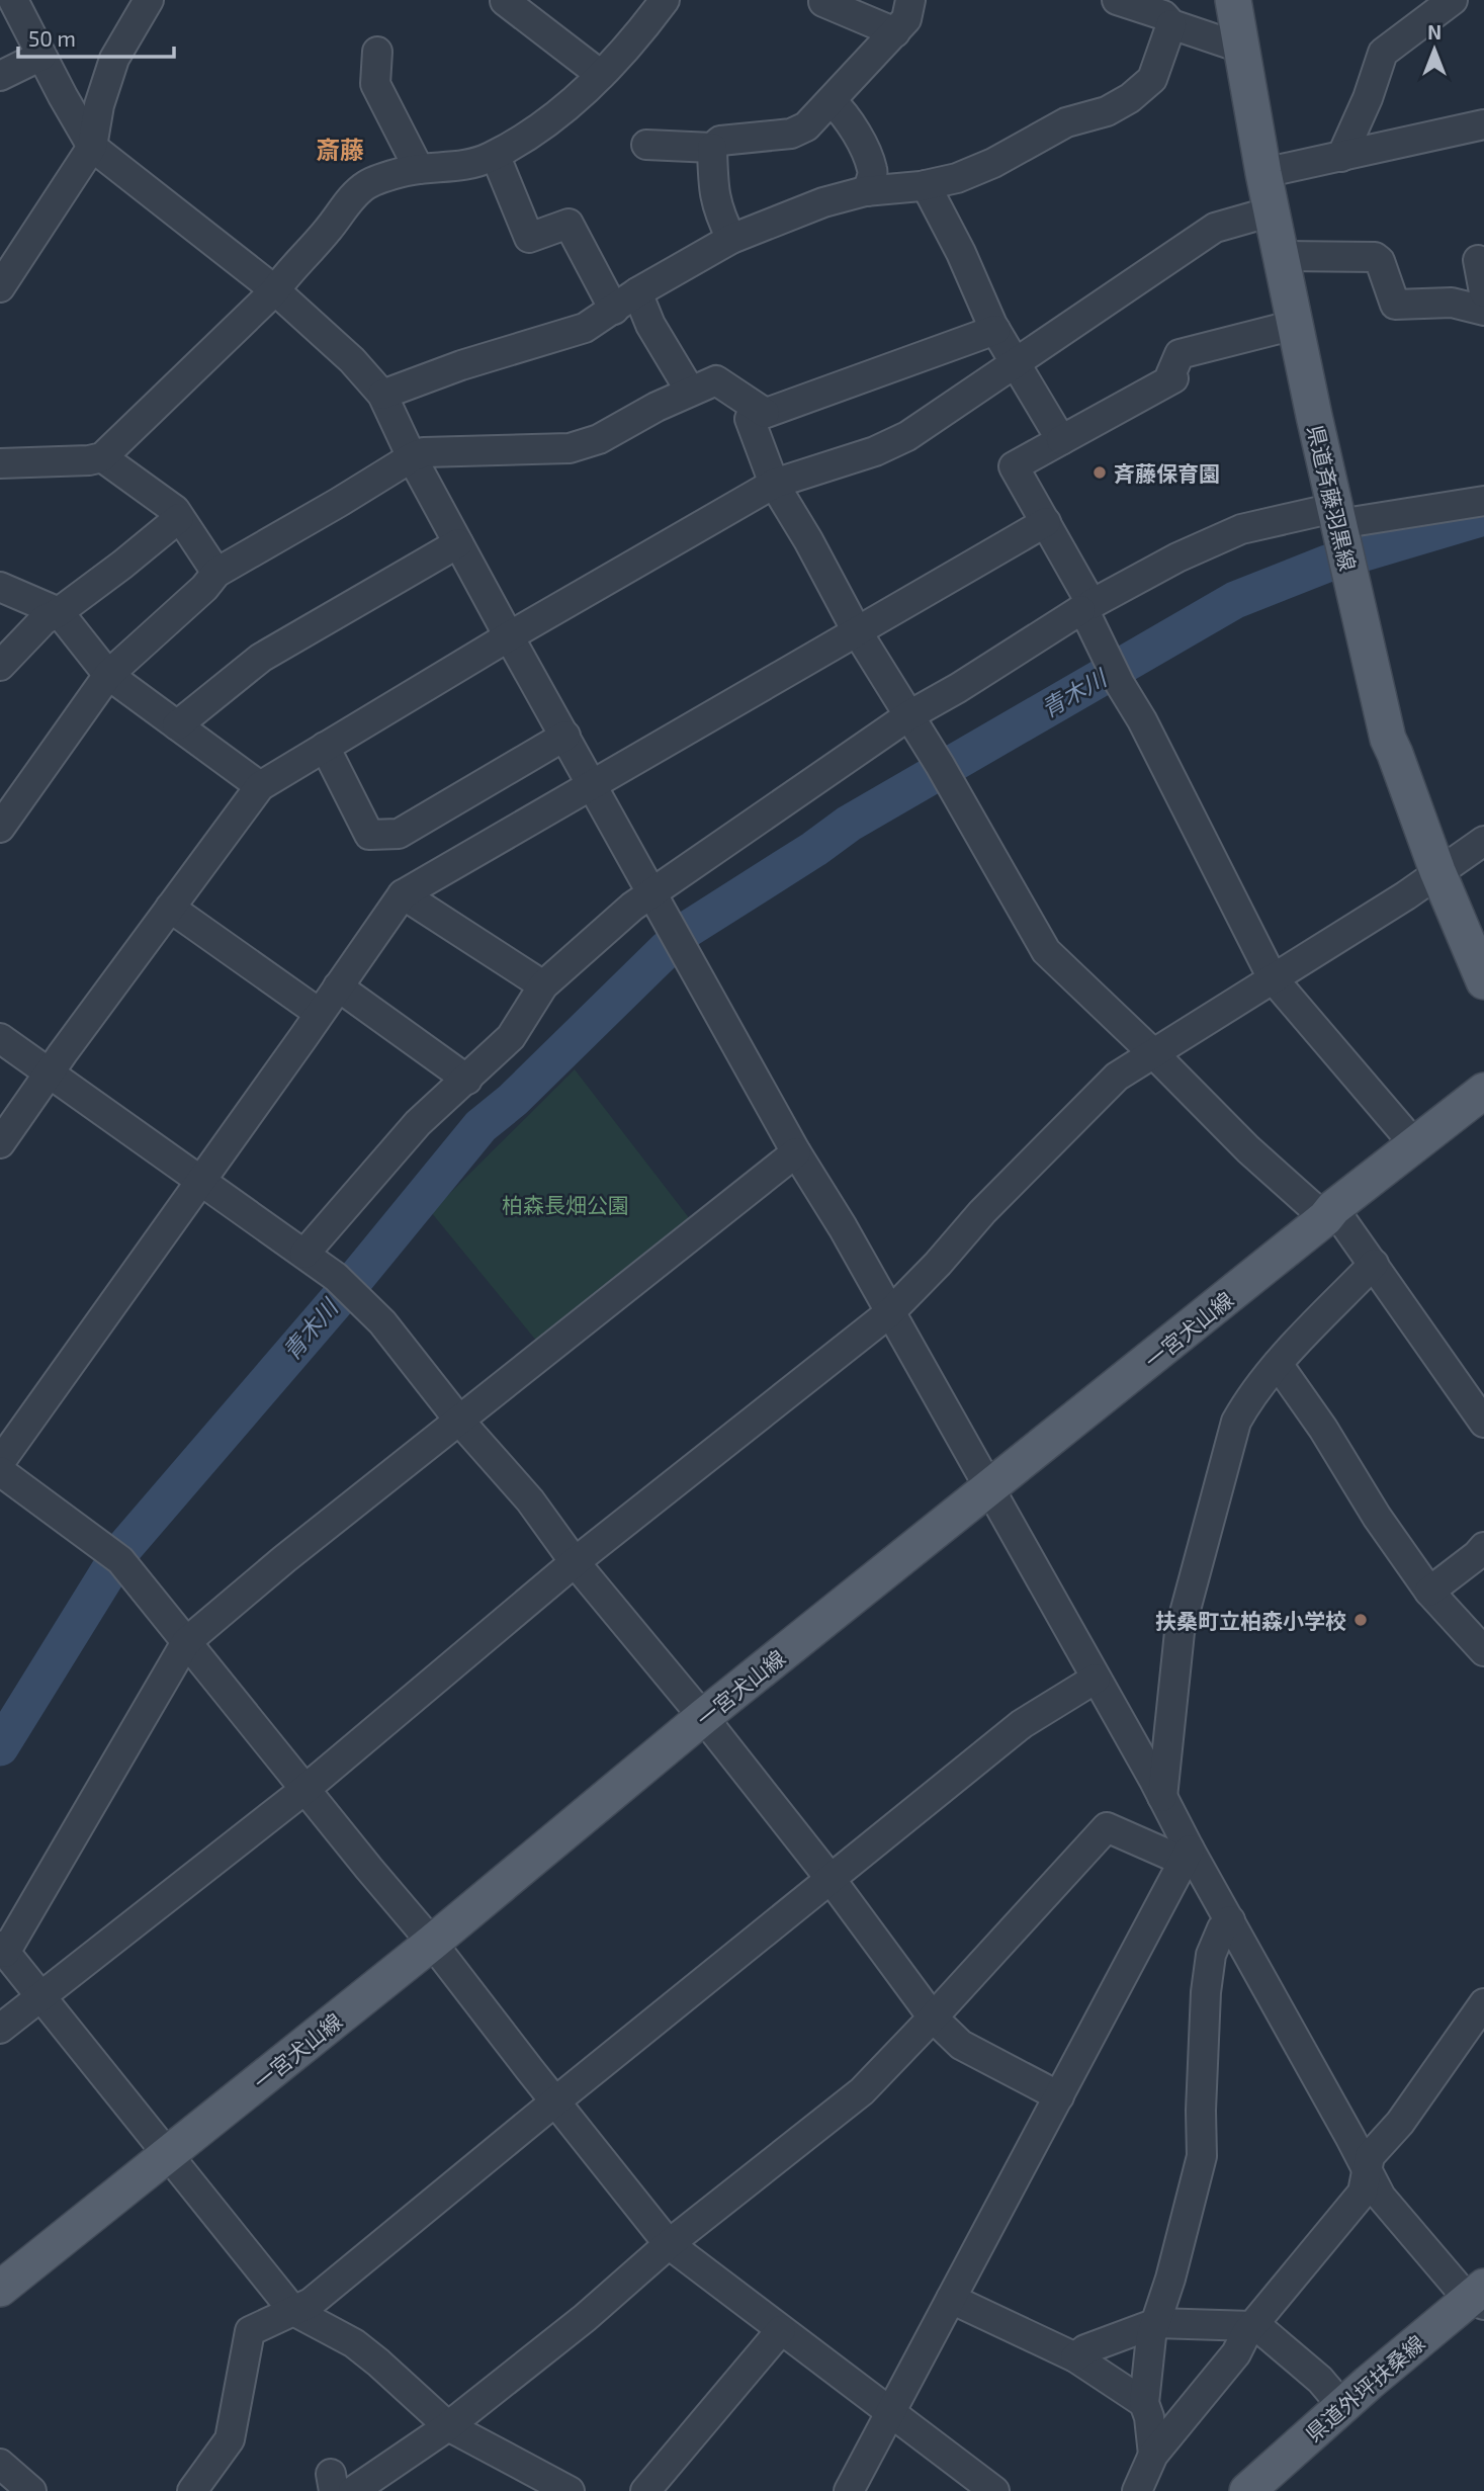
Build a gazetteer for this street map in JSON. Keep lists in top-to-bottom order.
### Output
{
  "streets": {
    "main road": ["県道斉藤羽黒線", "一宮犬山線", "県道外坪扶桑線"]
  },
  "districts": ["斎藤"],
  "water": ["青木川"],
  "parks": ["柏森長畑公園"],
  "places": ["斉藤保育園", "扶桑町立柏森小学校"],
  "scale_bar": "50 m",
  "north": "top"
}
